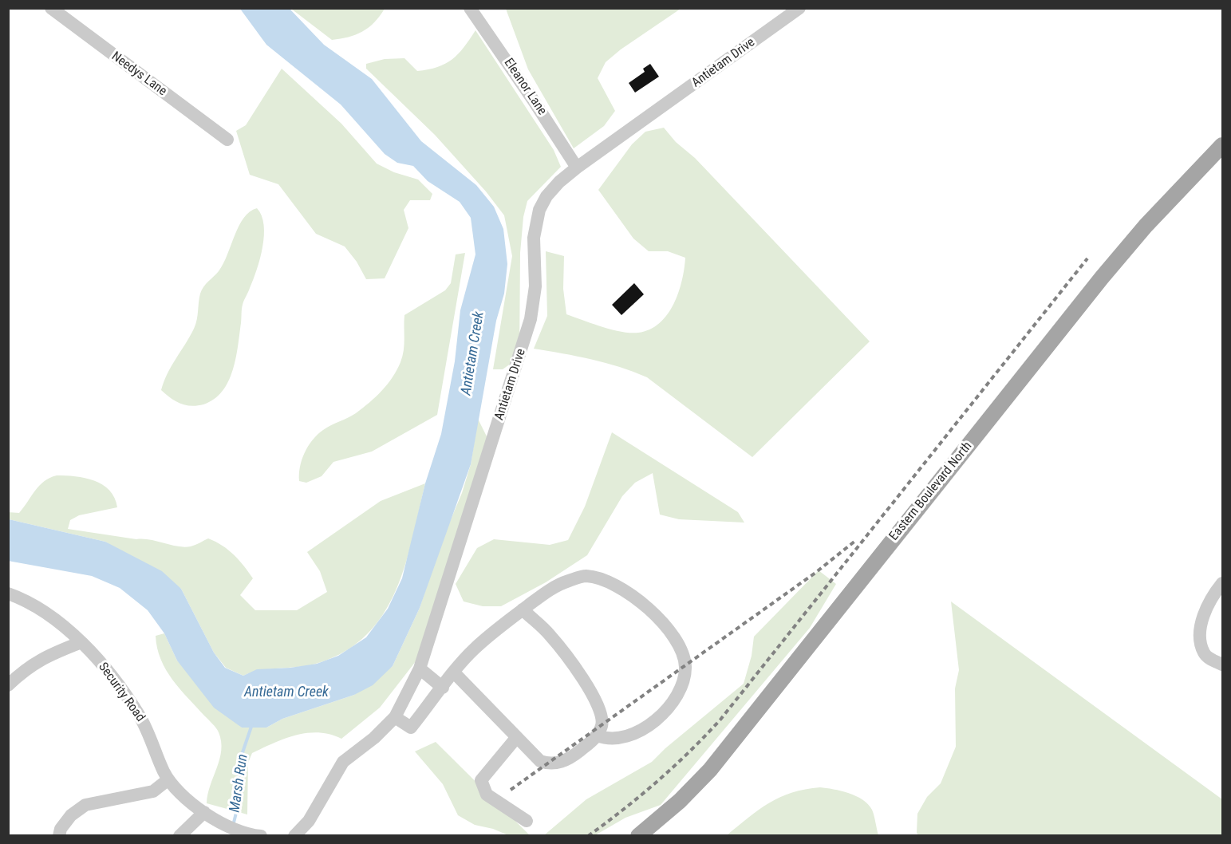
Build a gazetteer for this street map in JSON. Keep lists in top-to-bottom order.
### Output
{
  "streets": {
    "main road": ["Eastern Boulevard North"],
    "street": [
      "Antietam Drive",
      "Needys Lane",
      "Eleanor Lane",
      "Security Road"
    ]
  },
  "crossings": [
    ["Antietam Drive", "Eleanor Lane"]
  ],
  "water": ["Antietam Creek", "Marsh Run"]
}
